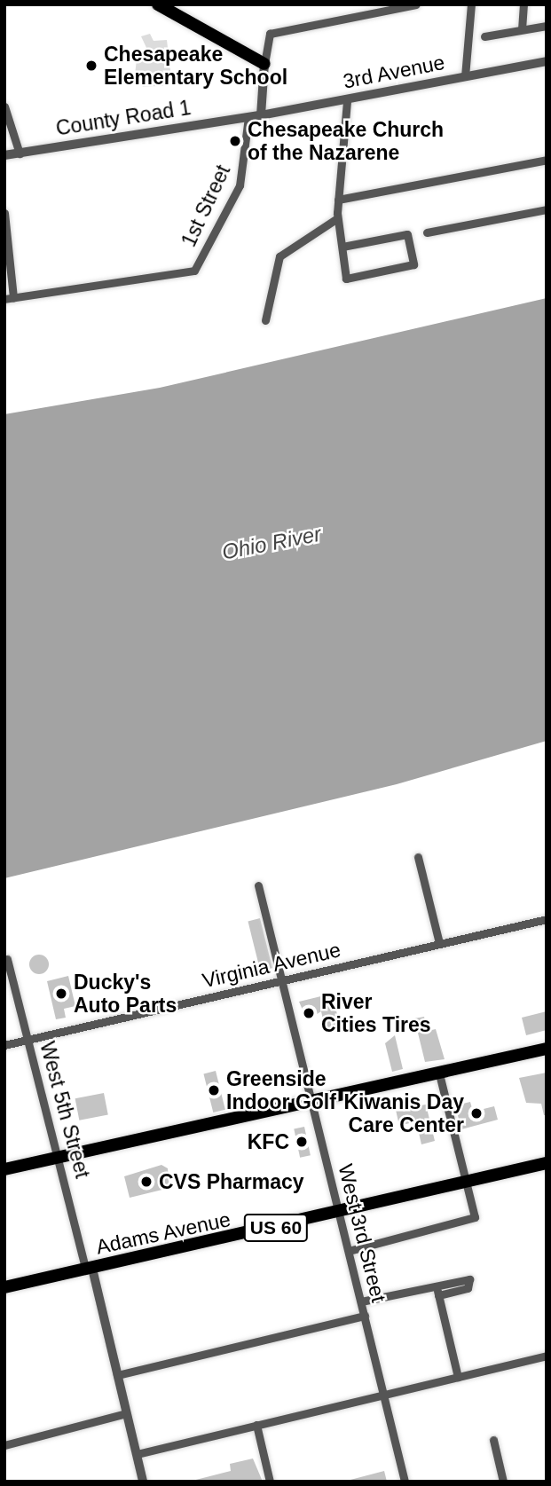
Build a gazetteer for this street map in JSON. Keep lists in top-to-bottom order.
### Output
{
  "streets": {
    "main road": ["US 60", "Adams Avenue"],
    "street": [
      "3rd Avenue",
      "County Road 1",
      "1st Street",
      "Virginia Avenue",
      "West 5th Street",
      "West 3rd Street"
    ]
  },
  "crossings": [
    ["3rd Avenue", "County Road 1"],
    ["3rd Avenue", "1st Street"],
    ["County Road 1", "1st Street"],
    ["Virginia Avenue", "West 5th Street"],
    ["Virginia Avenue", "West 3rd Street"],
    ["West 5th Street", "Adams Avenue"],
    ["Adams Avenue", "West 3rd Street"]
  ],
  "water": ["Ohio River"],
  "places": [
    "Chesapeake Elementary School",
    "Chesapeake Church of the Nazarene",
    "Ducky's Auto Parts",
    "River Cities Tires",
    "Greenside Indoor Golf",
    "Kiwanis Day Care Center",
    "KFC",
    "CVS Pharmacy"
  ]
}
